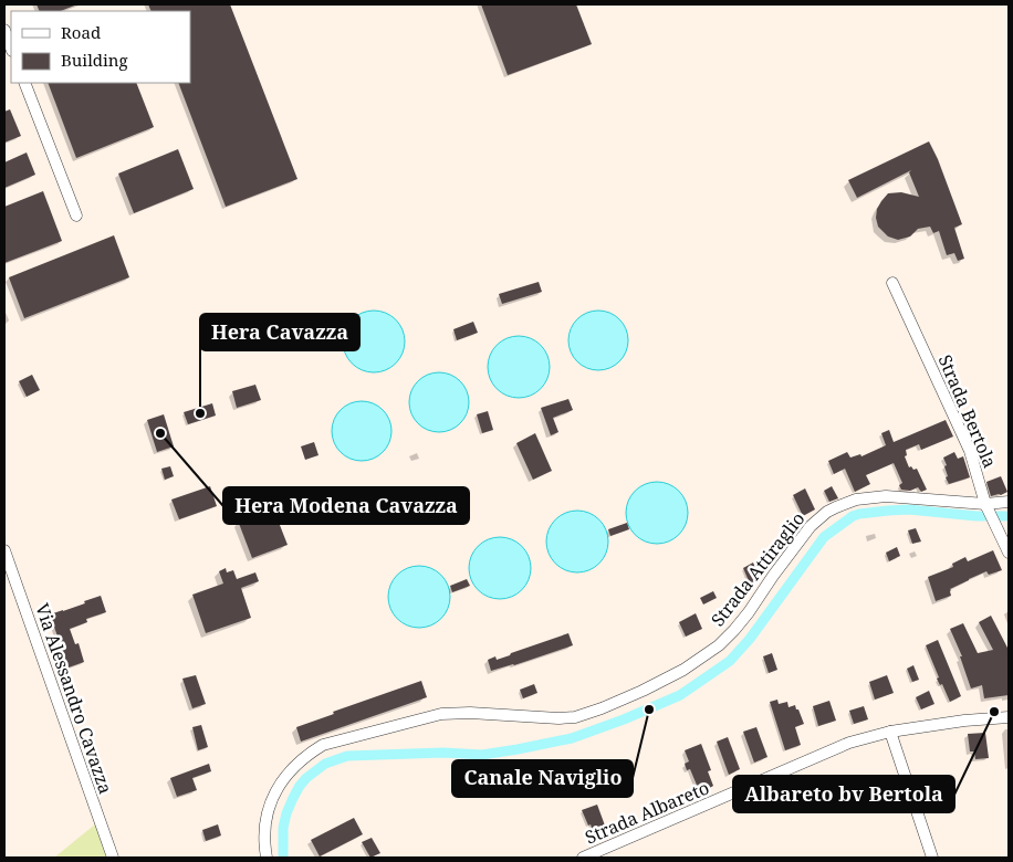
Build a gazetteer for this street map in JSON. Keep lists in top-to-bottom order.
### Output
{
  "streets": {
    "street": [
      "Strada Bertola",
      "Strada Attiraglio",
      "Via Alessandro Cavazza",
      "Strada Albareto"
    ]
  },
  "crossings": [
    ["Strada Bertola", "Strada Attiraglio"]
  ],
  "places": [
    "Hera Cavazza",
    "Hera Modena Cavazza",
    "Canale Naviglio",
    "Albareto bv Bertola"
  ],
  "legend": ["Road", "Building"]
}
